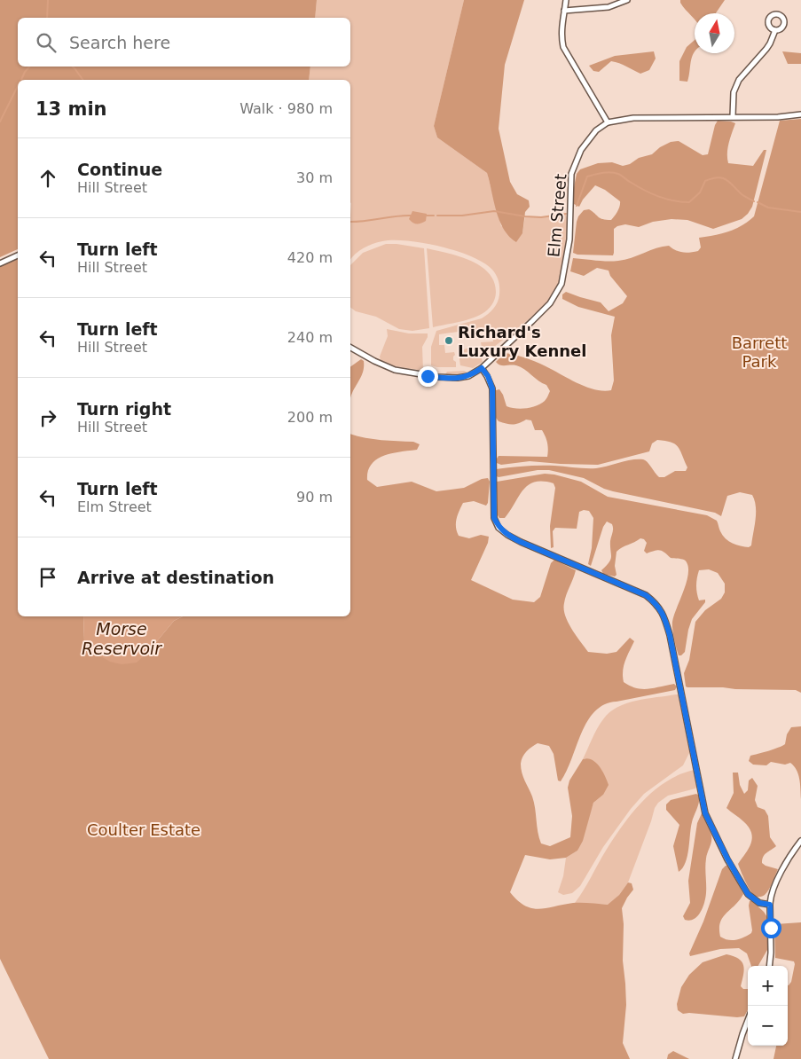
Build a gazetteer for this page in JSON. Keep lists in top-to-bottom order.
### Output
{
  "streets": {
    "street": ["Elm Street"]
  },
  "water": ["Morse Reservoir"],
  "parks": ["Barrett Park", "Coulter Estate"],
  "places": ["Richard's Luxury Kennel"],
  "north": "top",
  "page": {
    "search": "Search here",
    "heading": ["13 min", "Walk · 980 m"],
    "list": [
      ["Continue", "Hill Street", "30 m"],
      ["Turn left", "Hill Street", "420 m"],
      ["Turn left", "Hill Street", "240 m"],
      ["Turn right", "Hill Street", "200 m"],
      ["Turn left", "Elm Street", "90 m"],
      "Arrive at destination"
    ],
    "map_buttons": ["+", "−"]
  }
}
